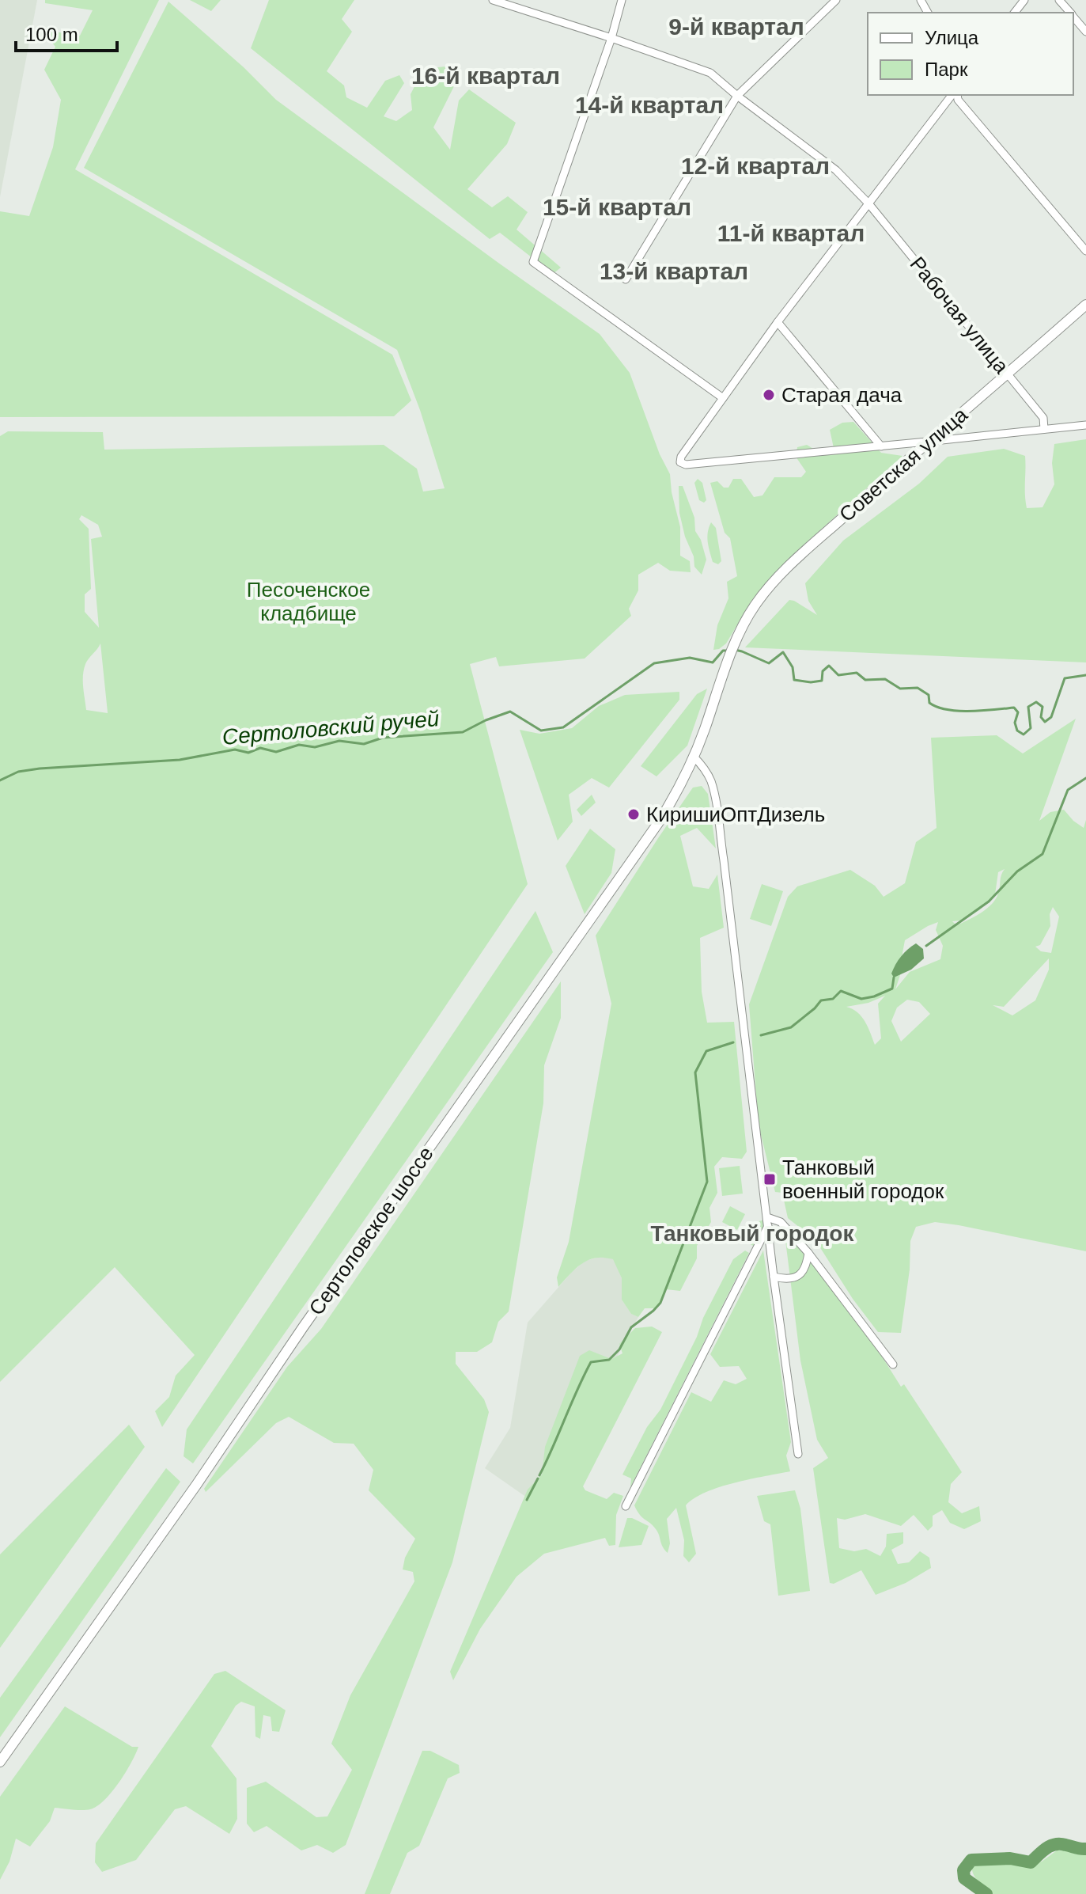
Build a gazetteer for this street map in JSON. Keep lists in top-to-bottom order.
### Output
{
  "streets": {
    "main road": ["Советская улица", "Сертоловское шоссе"],
    "street": ["Рабочая улица"]
  },
  "crossings": [
    ["Рабочая улица", "Советская улица"],
    ["Советская улица", "Сертоловское шоссе"]
  ],
  "districts": [
    "9-й квартал",
    "16-й квартал",
    "14-й квартал",
    "12-й квартал",
    "15-й квартал",
    "11-й квартал",
    "13-й квартал",
    "Танковый городок"
  ],
  "water": ["Сертоловский ручей"],
  "parks": ["Песоченское кладбище"],
  "places": {
    "other": ["Старая дача", "КиришиОптДизель"],
    "transit": ["Танковый военный городок"]
  },
  "legend": ["Улица", "Парк"],
  "scale_bar": "100 m"
}
